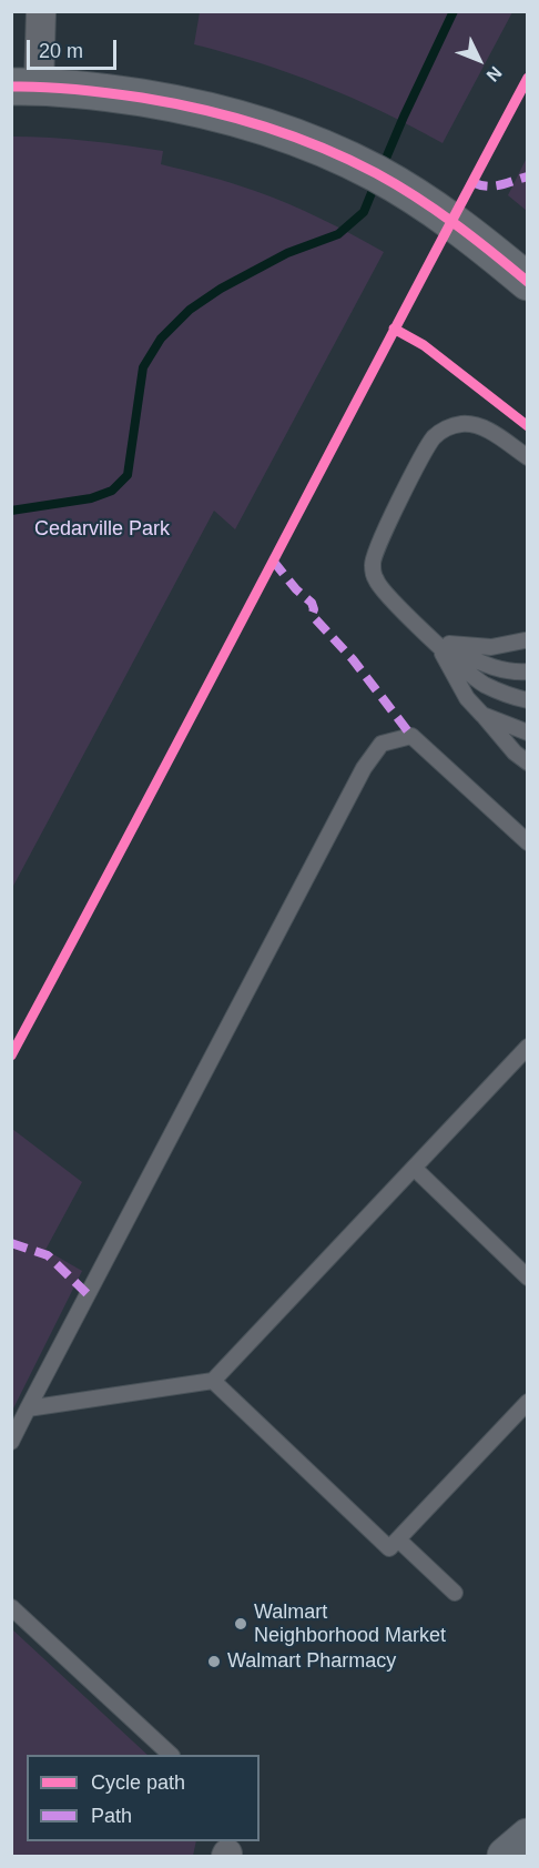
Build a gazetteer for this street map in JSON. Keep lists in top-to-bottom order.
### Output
{
  "parks": ["Cedarville Park"],
  "places": ["Walmart Neighborhood Market", "Walmart Pharmacy"],
  "legend": ["Cycle path", "Path"],
  "scale_bar": "20 m",
  "north": "bottom right"
}
